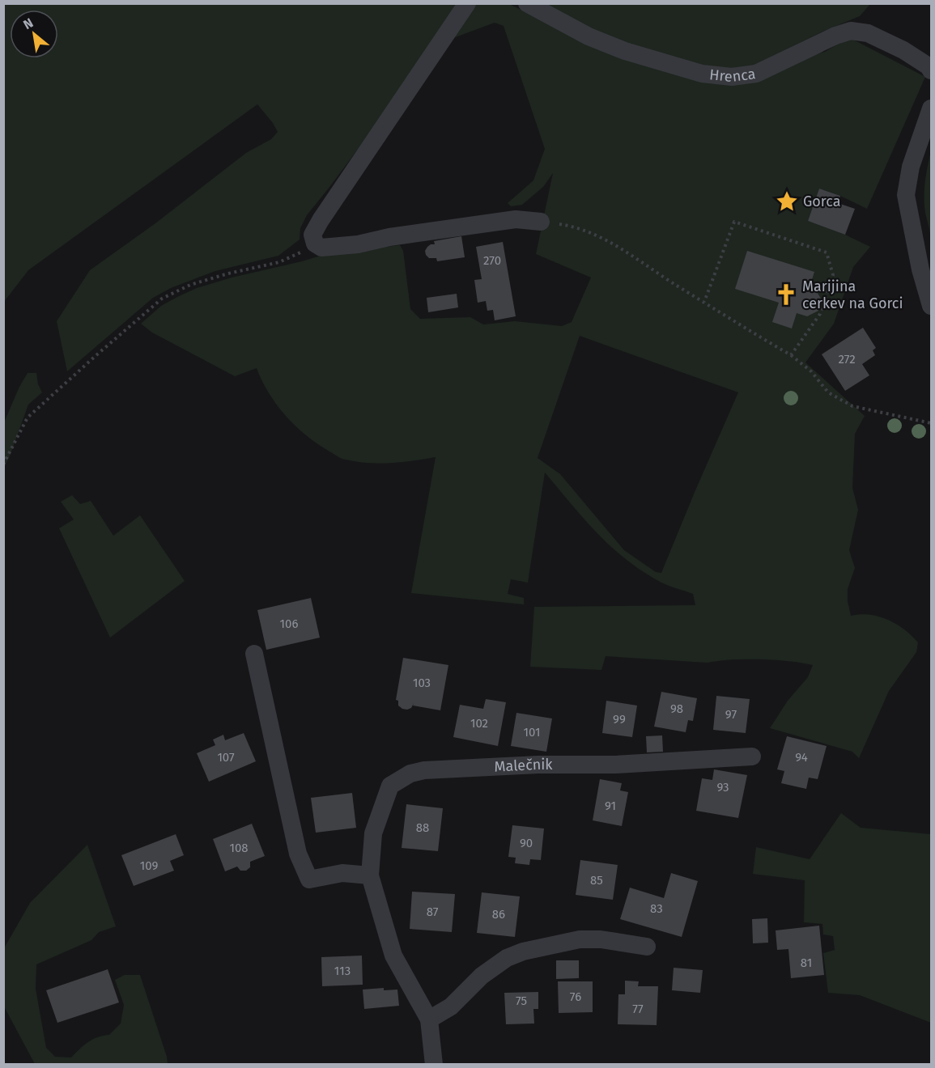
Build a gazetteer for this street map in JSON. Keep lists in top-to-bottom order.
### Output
{
  "streets": {
    "street": ["Hrenca", "Malečnik"]
  },
  "places": {
    "place": ["Gorca"],
    "church": ["Marijina cerkev na Gorci"]
  },
  "house_numbers": [
    "270",
    "272",
    "106",
    "103",
    "98",
    "97",
    "99",
    "102",
    "101",
    "107",
    "94",
    "93",
    "91",
    "88",
    "90",
    "108",
    "109",
    "85",
    "83",
    "87",
    "86",
    "81",
    "113",
    "76",
    "75",
    "77"
  ],
  "north": "top left"
}
